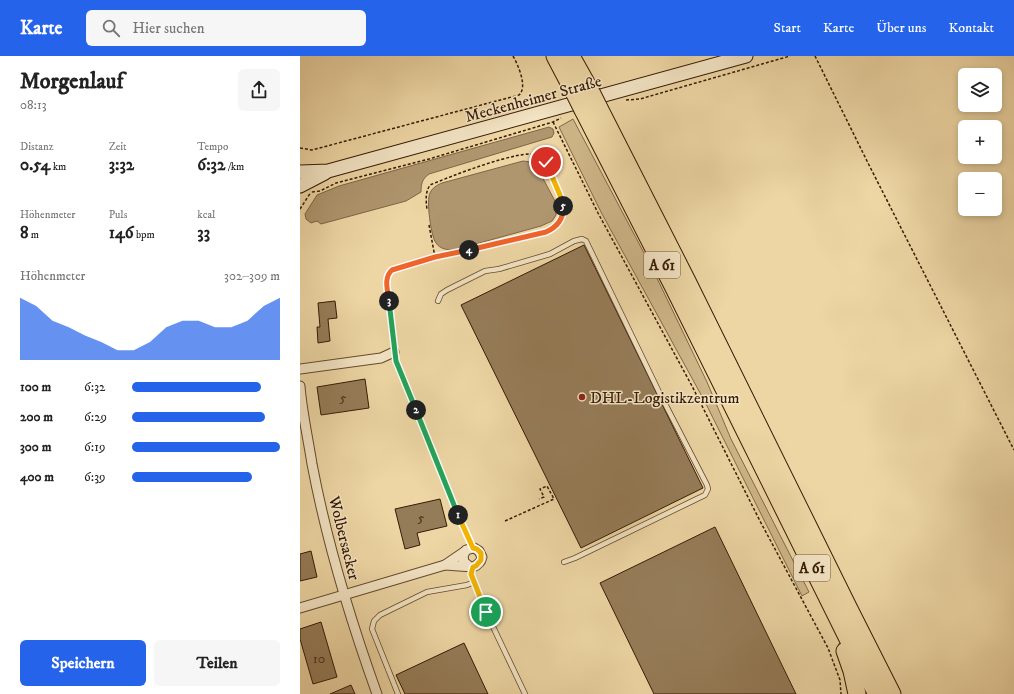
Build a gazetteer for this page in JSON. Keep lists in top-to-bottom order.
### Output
{
  "streets": {
    "highway": ["A 61"],
    "main road": ["Meckenheimer Straße"],
    "street": ["Wolbersacker"]
  },
  "places": ["DHL-Logistikzentrum"],
  "house_numbers": ["5", "5", "10"],
  "page": {
    "header": "Karte",
    "search": "Hier suchen",
    "nav": [
      "Start",
      "Karte",
      "Über uns",
      "Kontakt"
    ],
    "heading": ["Morgenlauf", "08:13"],
    "map_buttons": ["+", "−"],
    "stats": [
      ["Distanz", "0.54 km"],
      ["Zeit", "3:32"],
      ["Tempo", "6:32 /km"],
      ["Höhenmeter", "8 m"],
      ["Puls", "146 bpm"],
      ["kcal", "33"]
    ],
    "pins": [
      "5",
      "4",
      "3",
      "2",
      "1"
    ],
    "chart": ["Höhenmeter", "302–309 m"],
    "list": [
      {
        "name": "100 m",
        "note": "6:32"
      },
      {
        "name": "200 m",
        "note": "6:29"
      },
      {
        "name": "300 m",
        "note": "6:19"
      },
      {
        "name": "400 m",
        "note": "6:39"
      }
    ],
    "buttons": ["Speichern", "Teilen"]
  }
}
